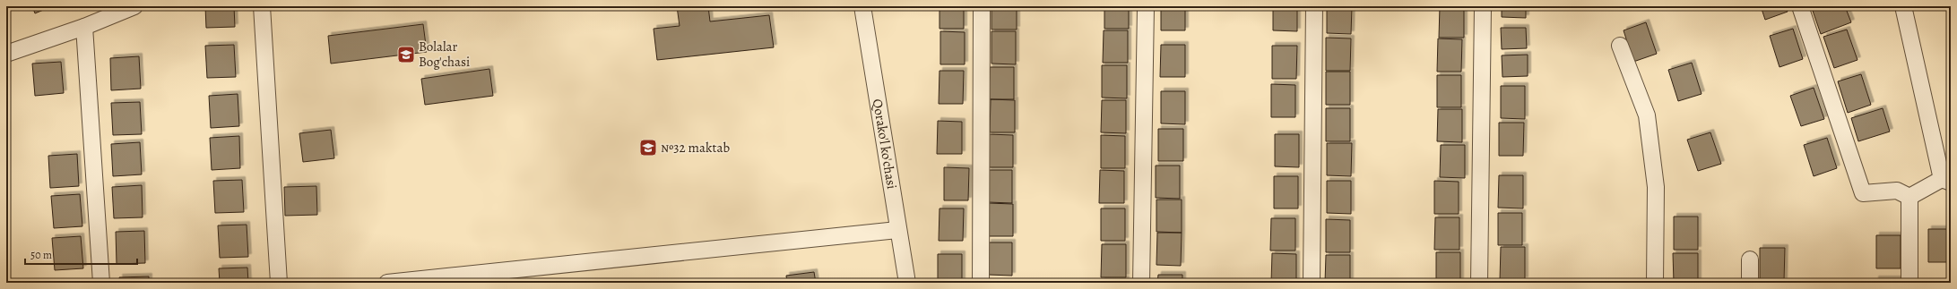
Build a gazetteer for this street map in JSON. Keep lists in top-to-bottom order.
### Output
{
  "streets": {
    "street": ["Qorako'l ko'chasi"]
  },
  "places": {
    "school or university": ["Bolalar Bog'chasi", "№32 maktab"]
  },
  "scale_bar": "50 m"
}
